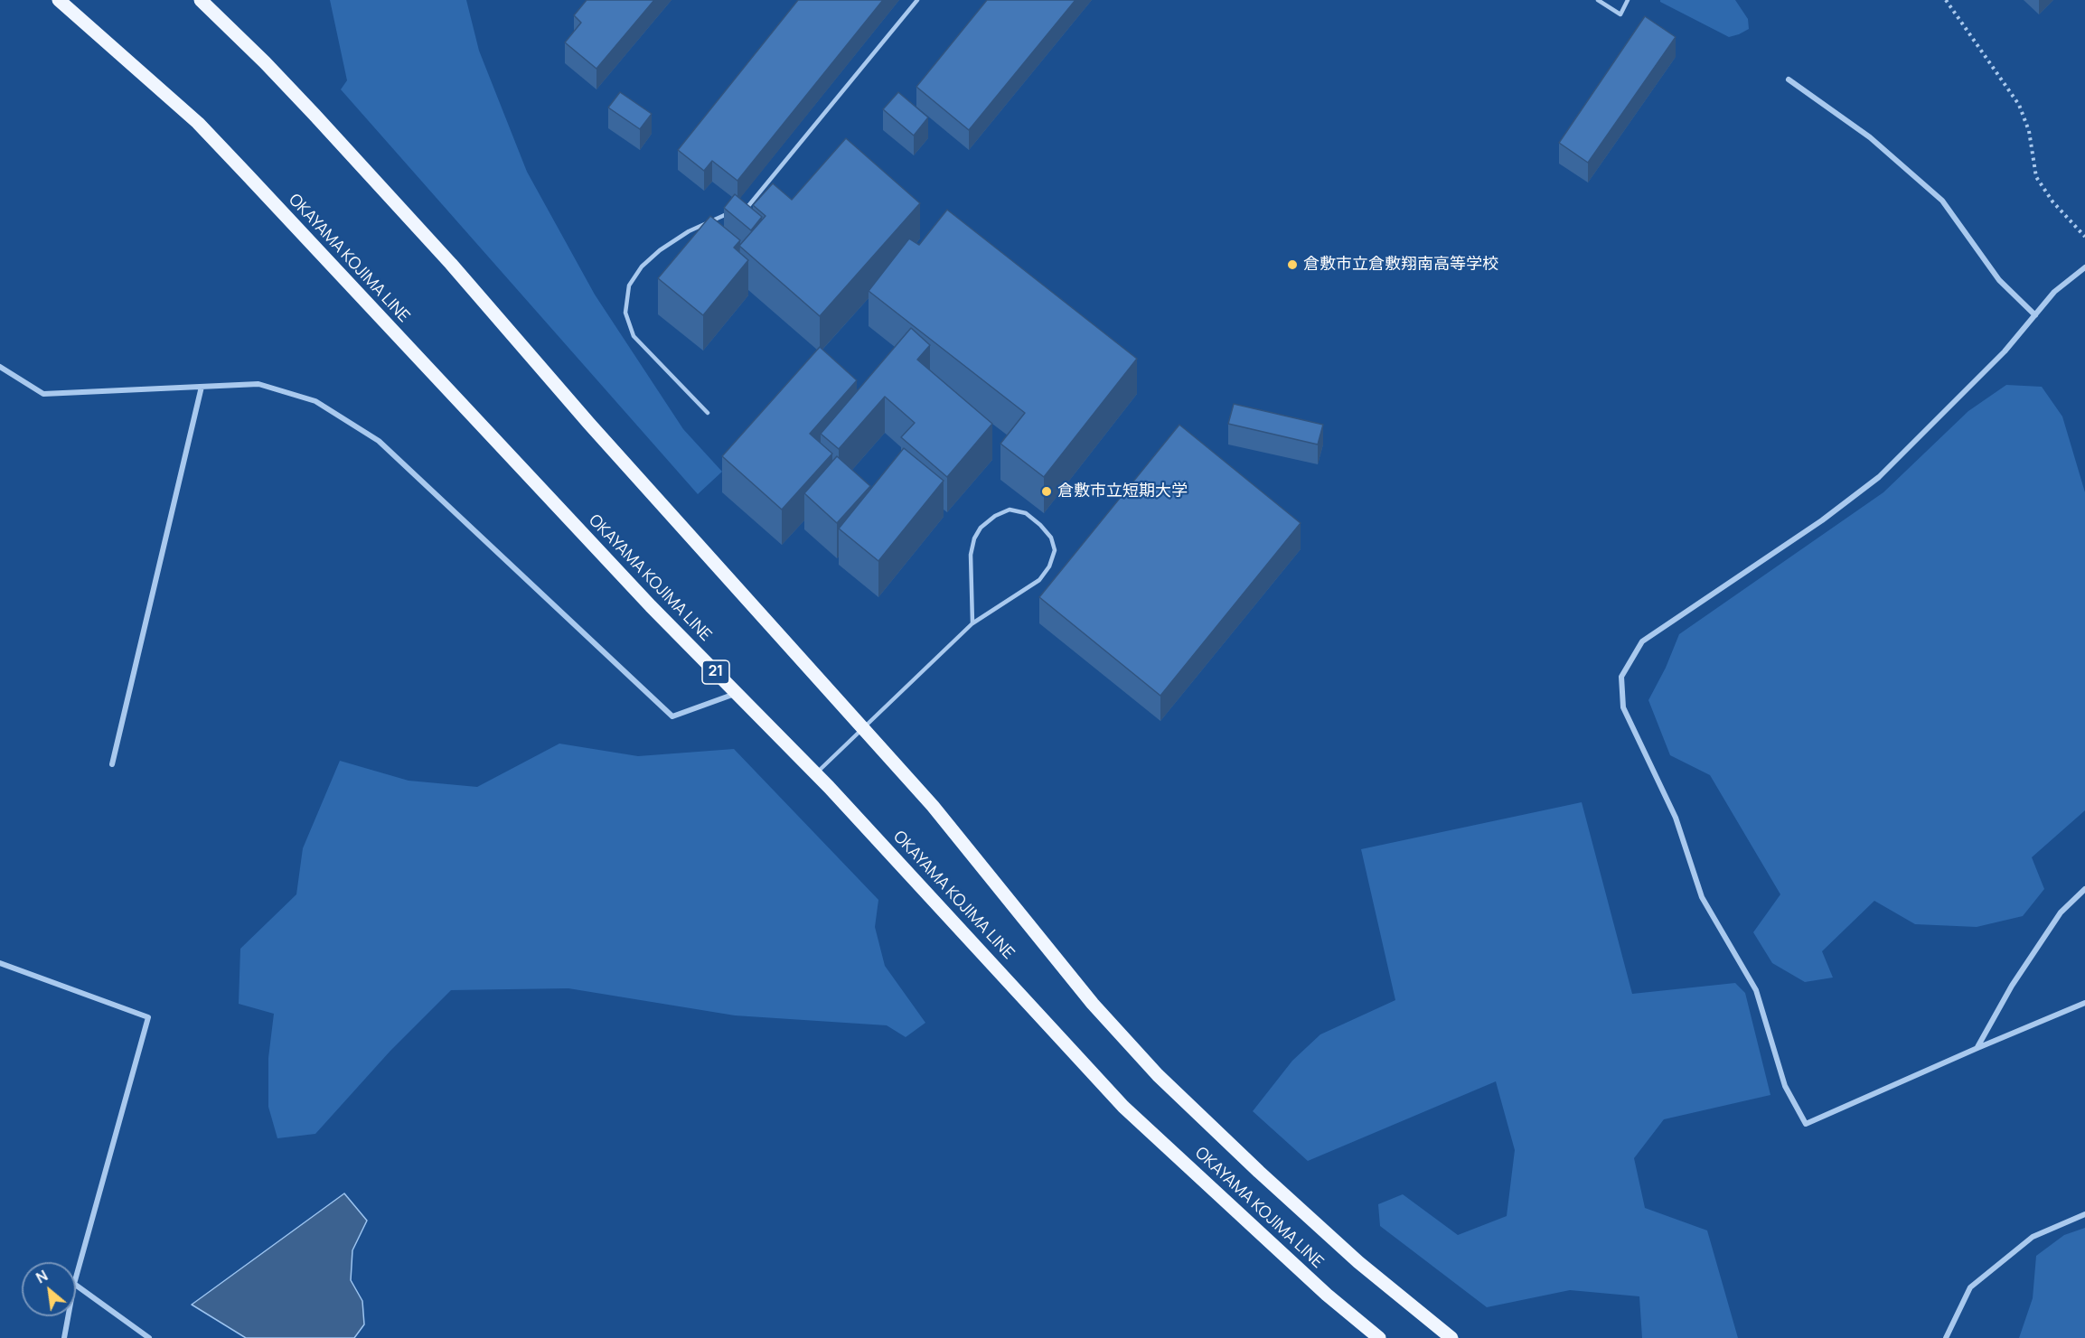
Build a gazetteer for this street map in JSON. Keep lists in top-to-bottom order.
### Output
{
  "streets": {
    "main road": ["OKAYAMA KOJIMA LINE", "21"]
  },
  "places": ["倉敷市立倉敷翔南高等学校", "倉敷市立短期大学"],
  "north": "top left"
}
